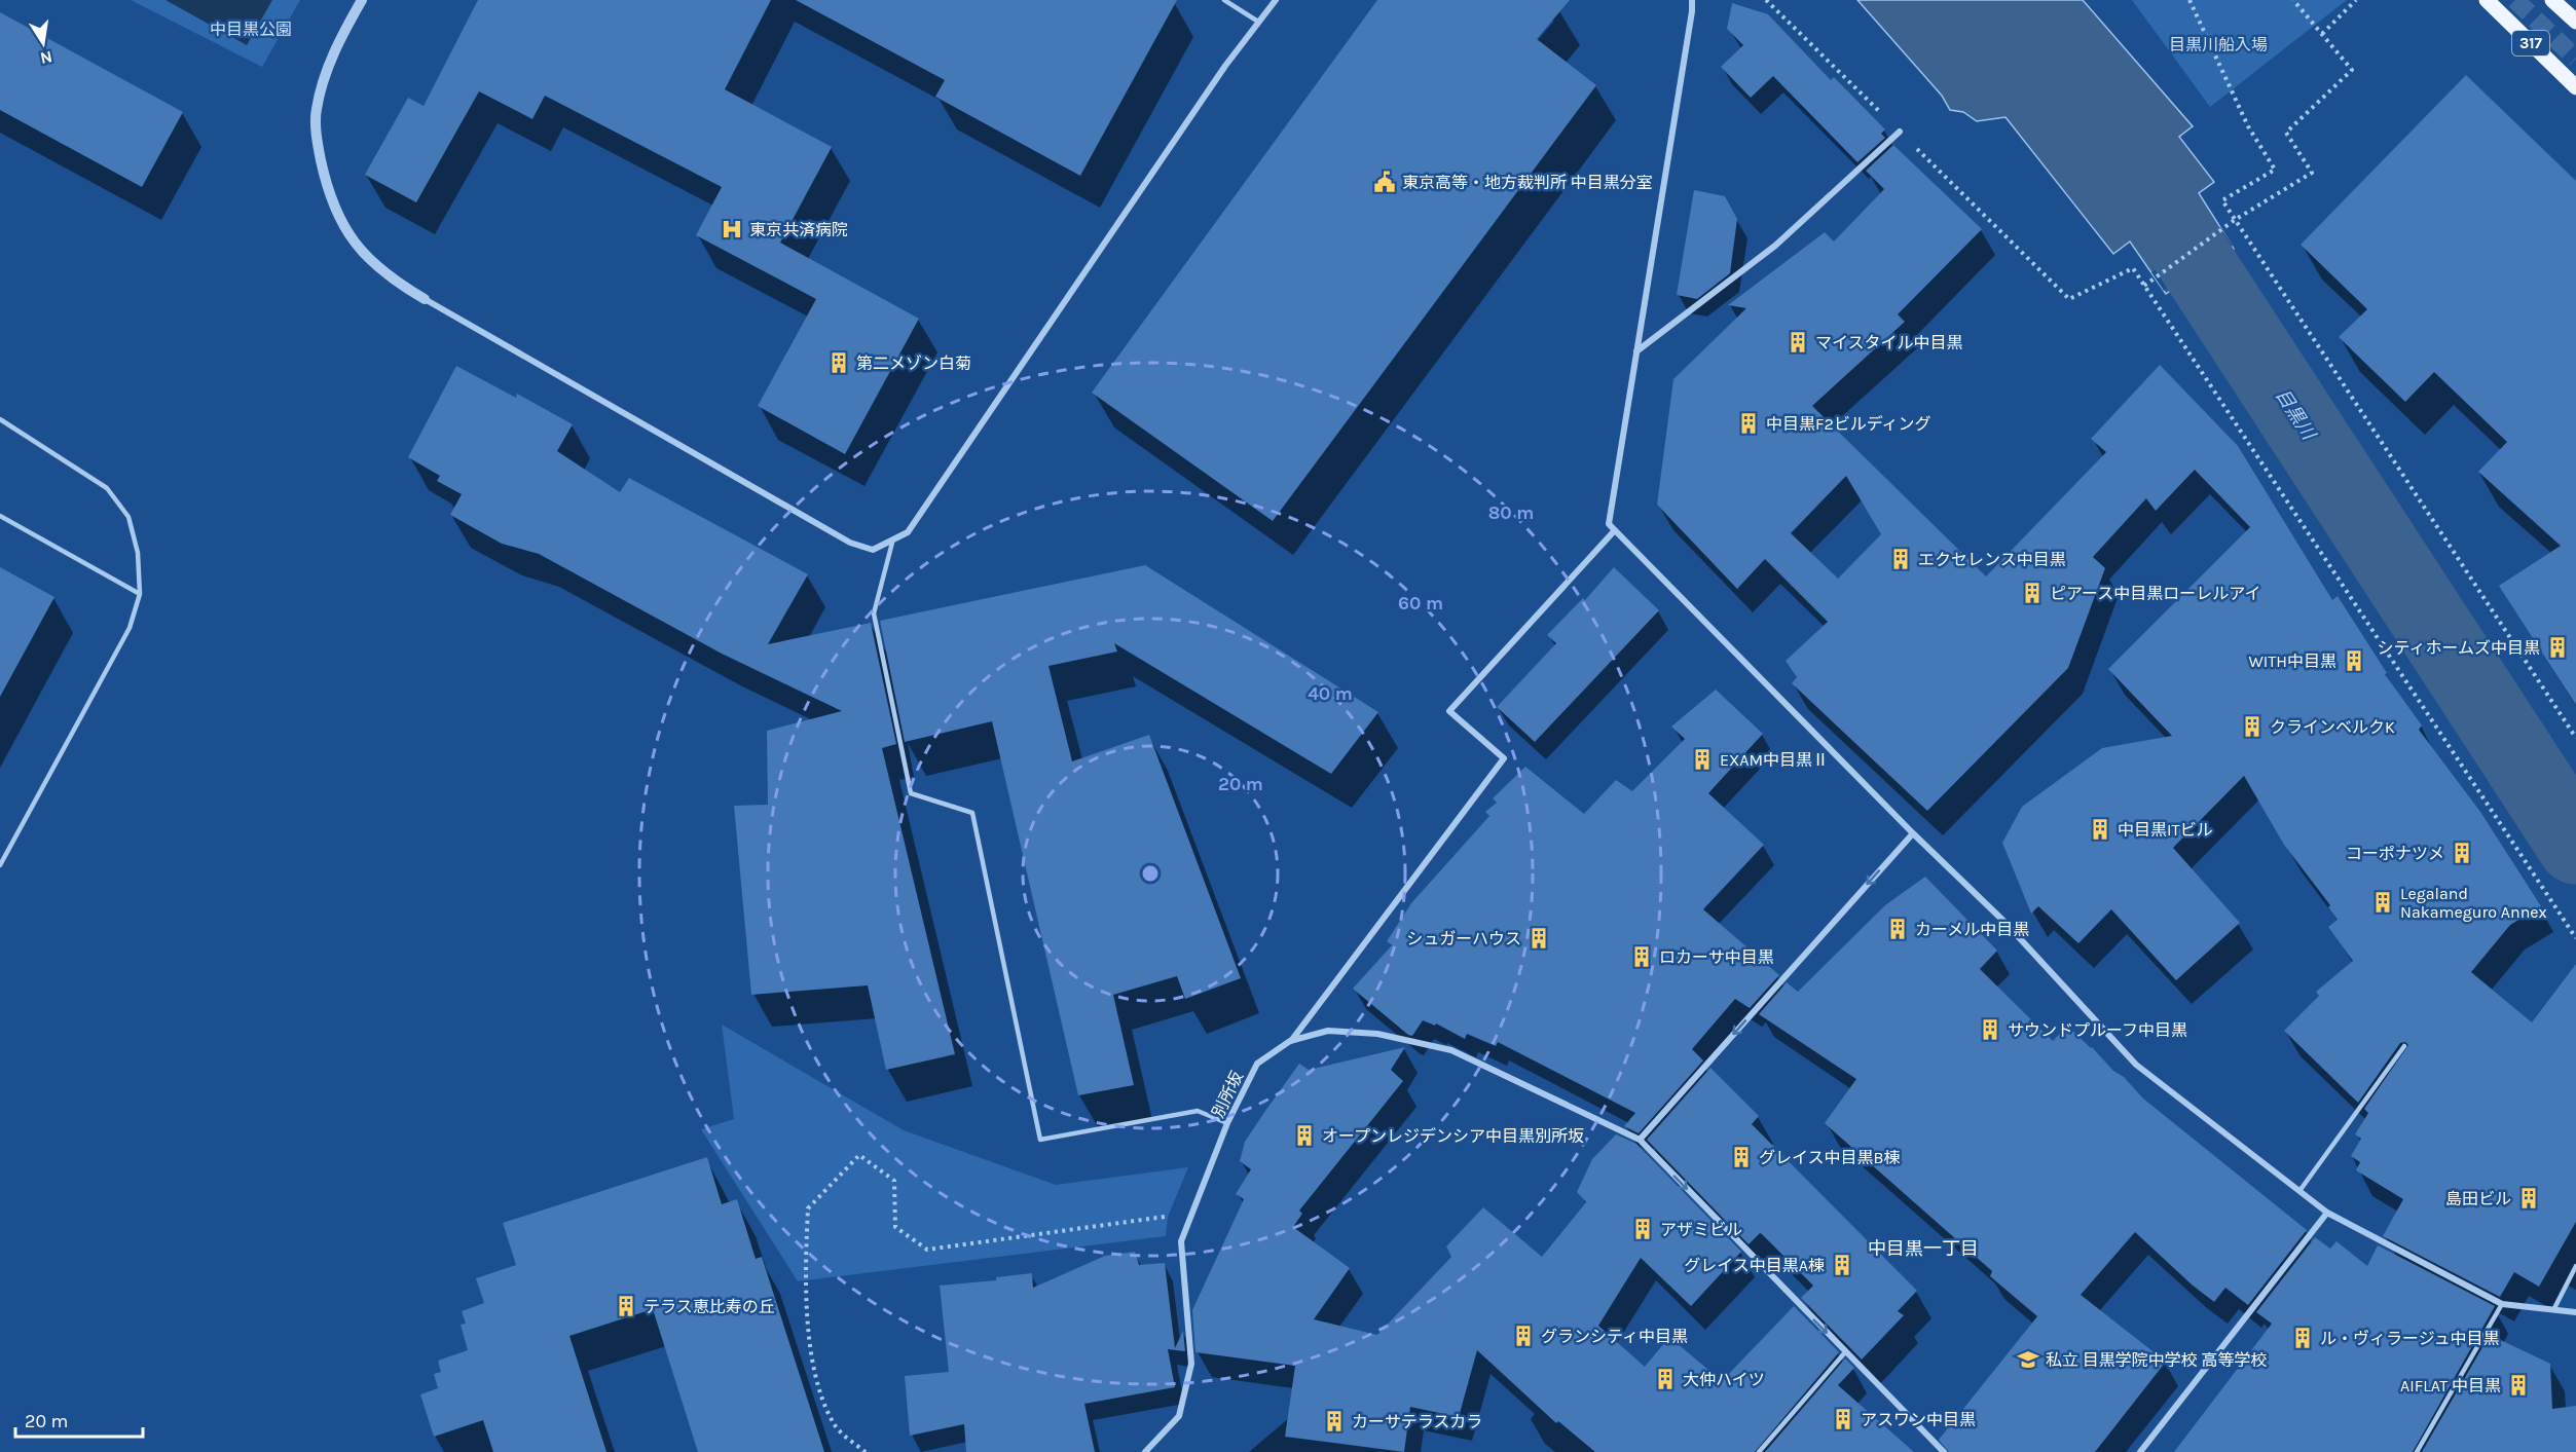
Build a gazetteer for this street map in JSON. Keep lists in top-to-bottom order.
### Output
{
  "streets": {
    "main road": ["317"],
    "street": ["別所坂"]
  },
  "districts": ["中目黒一丁目"],
  "water": ["目黒川"],
  "parks": ["中目黒公園", "目黒川船入場"],
  "places": {
    "public building": ["東京高等・地方裁判所 中目黒分室"],
    "hospital": ["東京共済病院"],
    "building": [
      "マイスタイル中目黒",
      "第二メゾン白菊",
      "中目黒F2ビルディング",
      "エクセレンス中目黒",
      "ピアース中目黒ローレルアイ",
      "シティホームズ中目黒",
      "WITH中目黒",
      "クラインベルクK",
      "EXAM中目黒Ⅱ",
      "中目黒ITビル",
      "コーポナツメ",
      "Legaland Nakameguro Annex",
      "カーメル中目黒",
      "シュガーハウス",
      "ロカーサ中目黒",
      "サウンドプルーフ中目黒",
      "オープンレジデンシア中目黒別所坂",
      "グレイス中目黒B棟",
      "島田ビル",
      "アザミビル",
      "グレイス中目黒A棟",
      "テラス恵比寿の丘",
      "グランシティ中目黒",
      "ル・ヴィラージュ中目黒",
      "大仲ハイツ",
      "AIFLAT 中目黒",
      "アスワン中目黒",
      "カーサテラスカラ"
    ],
    "school or university": ["私立 目黒学院中学校 高等学校"]
  },
  "scale_bar": "20 m",
  "north": "bottom",
  "rings": [
    "80 m",
    "60 m",
    "40 m",
    "20 m"
  ]
}
